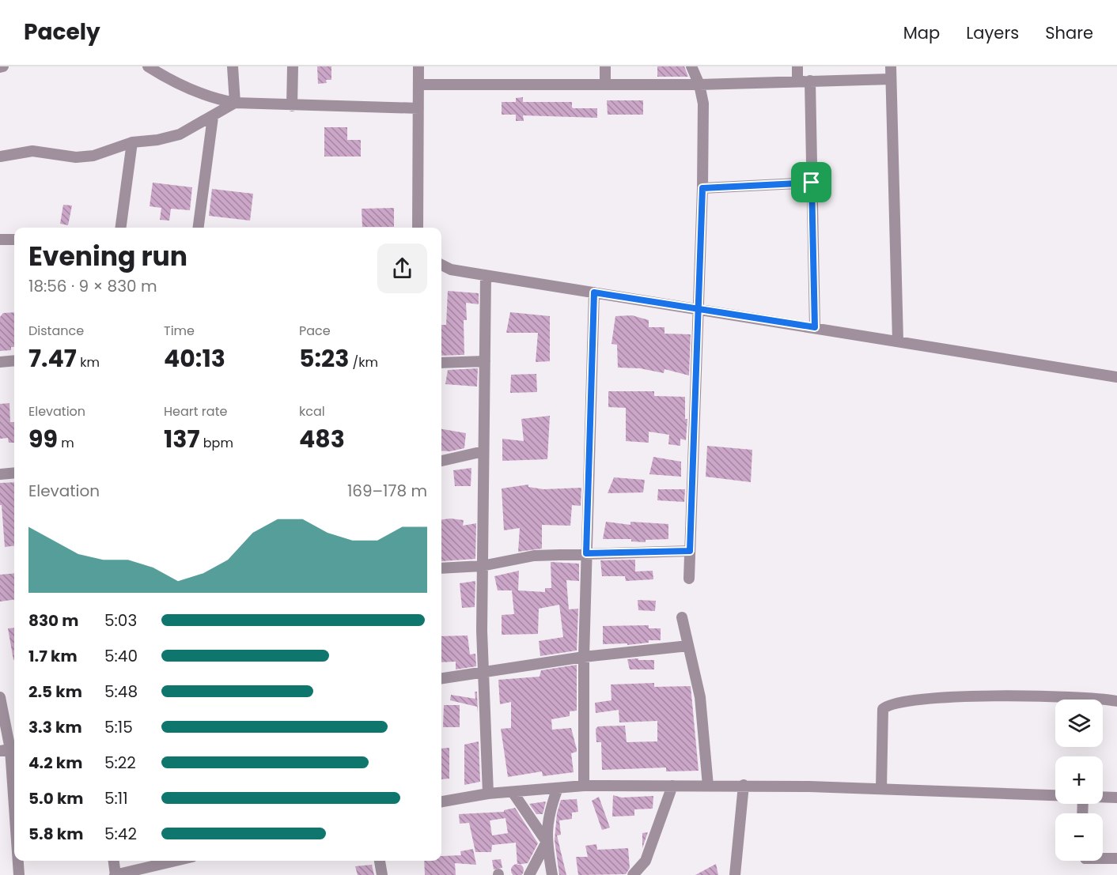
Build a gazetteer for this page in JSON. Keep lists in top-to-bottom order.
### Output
{
  "page": {
    "header": "Pacely",
    "nav": ["Map", "Layers", "Share"],
    "heading": ["Evening run", "18:56 · 9 × 830 m"],
    "stats": [
      ["Distance", "7.47 km"],
      ["Time", "40:13"],
      ["Pace", "5:23 /km"],
      ["Elevation", "99 m"],
      ["Heart rate", "137 bpm"],
      ["kcal", "483"]
    ],
    "chart": ["Elevation", "169–178 m"],
    "list": [
      {
        "name": "830 m",
        "note": "5:03"
      },
      {
        "name": "1.7 km",
        "note": "5:40"
      },
      {
        "name": "2.5 km",
        "note": "5:48"
      },
      {
        "name": "3.3 km",
        "note": "5:15"
      },
      {
        "name": "4.2 km",
        "note": "5:22"
      },
      {
        "name": "5.0 km",
        "note": "5:11"
      },
      {
        "name": "5.8 km",
        "note": "5:42"
      }
    ],
    "map_buttons": ["+", "−"]
  }
}
